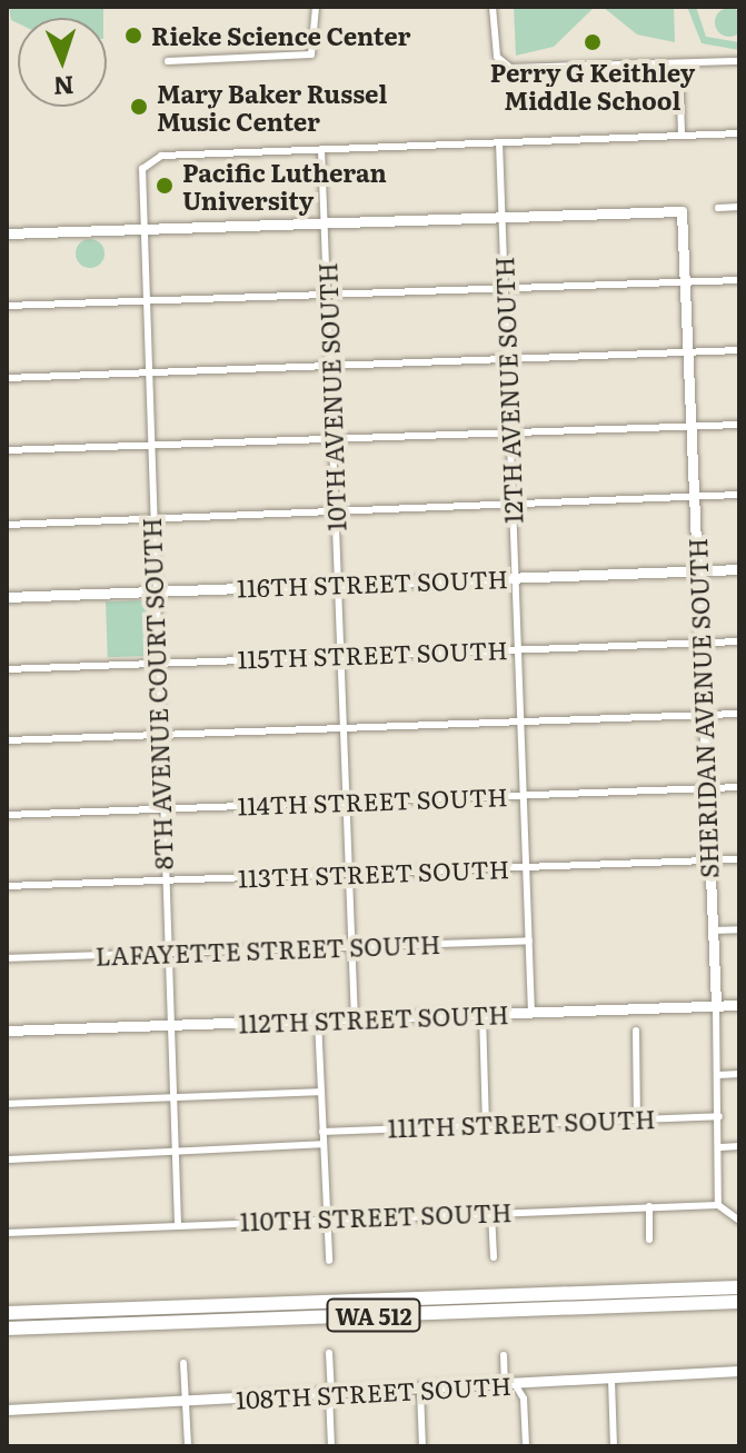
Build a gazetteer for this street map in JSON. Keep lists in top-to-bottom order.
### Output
{
  "streets": {
    "highway": ["WA 512"],
    "street": [
      "12TH AVENUE SOUTH",
      "10TH AVENUE SOUTH",
      "116TH STREET SOUTH",
      "115TH STREET SOUTH",
      "8TH AVENUE COURT SOUTH",
      "SHERIDAN AVENUE SOUTH",
      "114TH STREET SOUTH",
      "113TH STREET SOUTH",
      "LAFAYETTE STREET SOUTH",
      "112TH STREET SOUTH",
      "111TH STREET SOUTH",
      "110TH STREET SOUTH",
      "108TH STREET SOUTH"
    ]
  },
  "crossings": [
    ["12TH AVENUE SOUTH", "116TH STREET SOUTH"],
    ["12TH AVENUE SOUTH", "115TH STREET SOUTH"],
    ["12TH AVENUE SOUTH", "SHERIDAN AVENUE SOUTH"],
    ["12TH AVENUE SOUTH", "114TH STREET SOUTH"],
    ["12TH AVENUE SOUTH", "113TH STREET SOUTH"],
    ["12TH AVENUE SOUTH", "LAFAYETTE STREET SOUTH"],
    ["12TH AVENUE SOUTH", "112TH STREET SOUTH"],
    ["10TH AVENUE SOUTH", "116TH STREET SOUTH"],
    ["10TH AVENUE SOUTH", "115TH STREET SOUTH"],
    ["10TH AVENUE SOUTH", "8TH AVENUE COURT SOUTH"],
    ["10TH AVENUE SOUTH", "114TH STREET SOUTH"],
    ["10TH AVENUE SOUTH", "113TH STREET SOUTH"],
    ["10TH AVENUE SOUTH", "LAFAYETTE STREET SOUTH"],
    ["10TH AVENUE SOUTH", "112TH STREET SOUTH"],
    ["116TH STREET SOUTH", "8TH AVENUE COURT SOUTH"],
    ["116TH STREET SOUTH", "SHERIDAN AVENUE SOUTH"],
    ["115TH STREET SOUTH", "8TH AVENUE COURT SOUTH"],
    ["115TH STREET SOUTH", "SHERIDAN AVENUE SOUTH"],
    ["8TH AVENUE COURT SOUTH", "114TH STREET SOUTH"],
    ["8TH AVENUE COURT SOUTH", "113TH STREET SOUTH"],
    ["8TH AVENUE COURT SOUTH", "LAFAYETTE STREET SOUTH"],
    ["8TH AVENUE COURT SOUTH", "112TH STREET SOUTH"],
    ["8TH AVENUE COURT SOUTH", "110TH STREET SOUTH"],
    ["SHERIDAN AVENUE SOUTH", "114TH STREET SOUTH"],
    ["SHERIDAN AVENUE SOUTH", "113TH STREET SOUTH"],
    ["SHERIDAN AVENUE SOUTH", "112TH STREET SOUTH"],
    ["SHERIDAN AVENUE SOUTH", "111TH STREET SOUTH"],
    ["SHERIDAN AVENUE SOUTH", "110TH STREET SOUTH"]
  ],
  "places": [
    "Rieke Science Center",
    "Perry G Keithley Middle School",
    "Mary Baker Russel Music Center",
    "Pacific Lutheran University"
  ],
  "north": "bottom"
}
